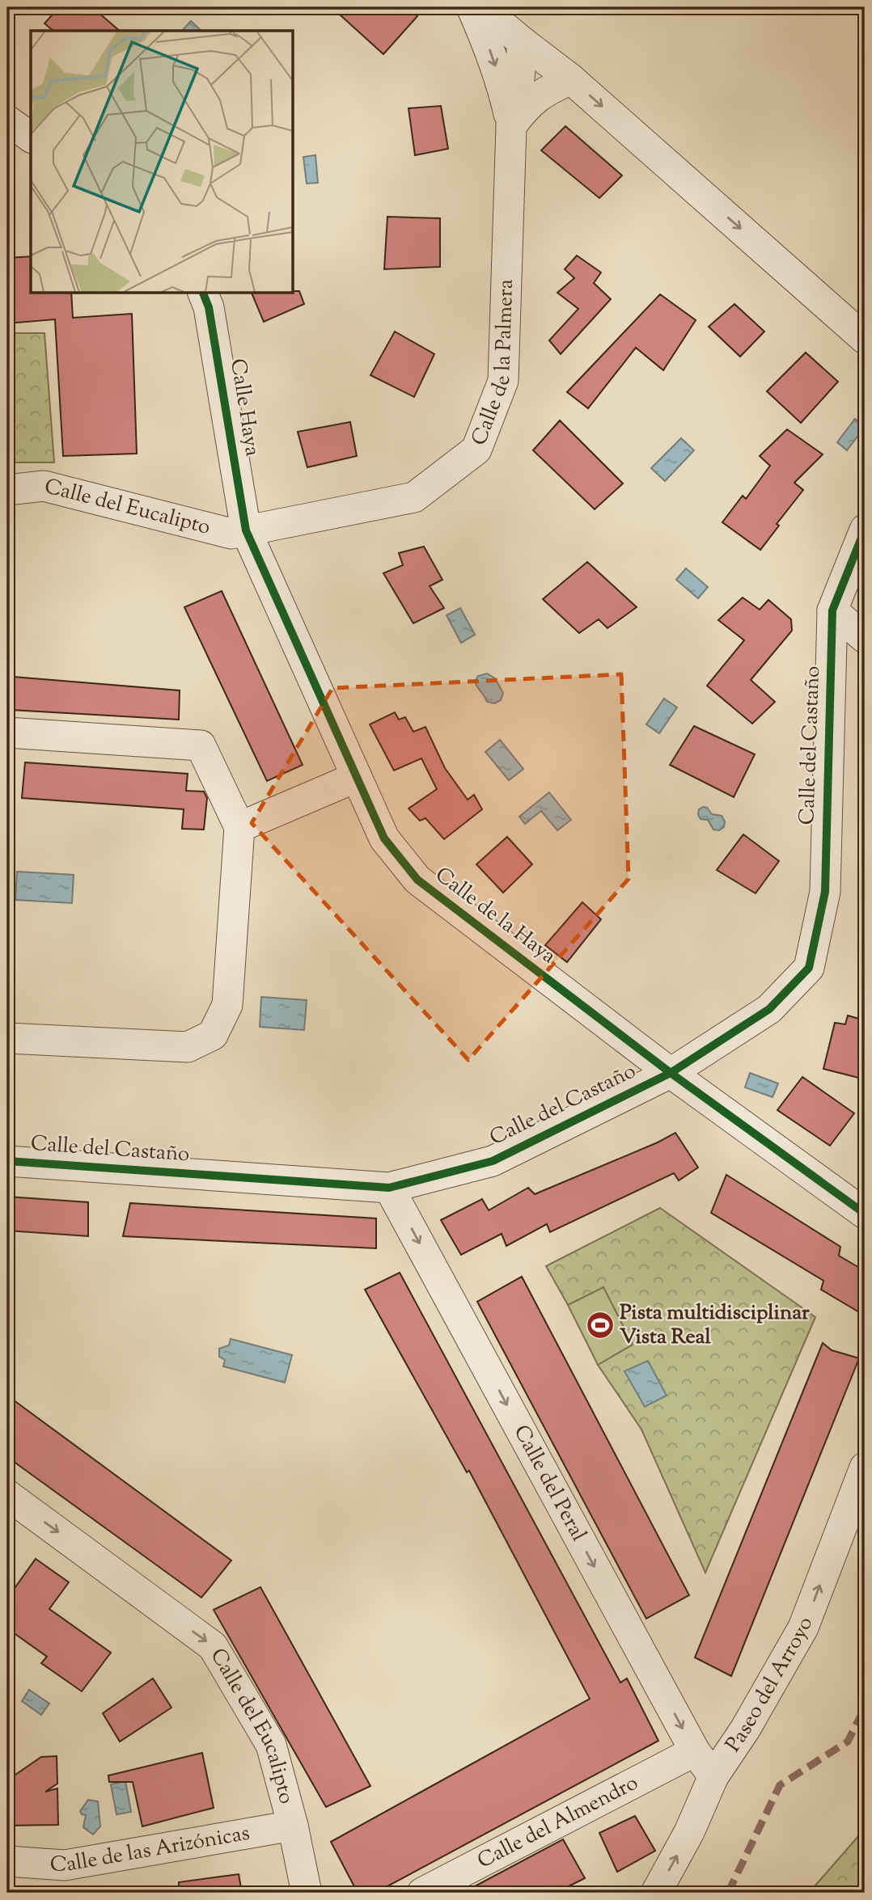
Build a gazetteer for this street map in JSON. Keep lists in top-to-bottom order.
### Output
{
  "streets": {
    "street": [
      "Calle de la Palmera",
      "Calle Haya",
      "Calle del Eucalipto",
      "Calle del Castaño",
      "Calle de la Haya",
      "Calle del Peral",
      "Paseo del Arroyo",
      "Calle del Almendro",
      "Calle de las Arizónicas"
    ]
  },
  "crossings": [
    ["Calle de la Palmera", "Calle Haya"],
    ["Calle de la Palmera", "Calle del Eucalipto"],
    ["Calle de la Palmera", "Calle de la Haya"],
    ["Calle Haya", "Calle del Eucalipto"],
    ["Calle Haya", "Calle de la Haya"],
    ["Calle del Eucalipto", "Calle de la Haya"],
    ["Calle del Eucalipto", "Calle de las Arizónicas"],
    ["Calle del Castaño", "Calle de la Haya"],
    ["Calle del Castaño", "Calle del Peral"],
    ["Calle del Peral", "Paseo del Arroyo"],
    ["Calle del Peral", "Calle del Almendro"]
  ],
  "one_way": ["Calle del Eucalipto", "Calle del Peral", "Paseo del Arroyo"],
  "places": {
    "sports": ["Pista multidisciplinar Vista Real"]
  }
}
